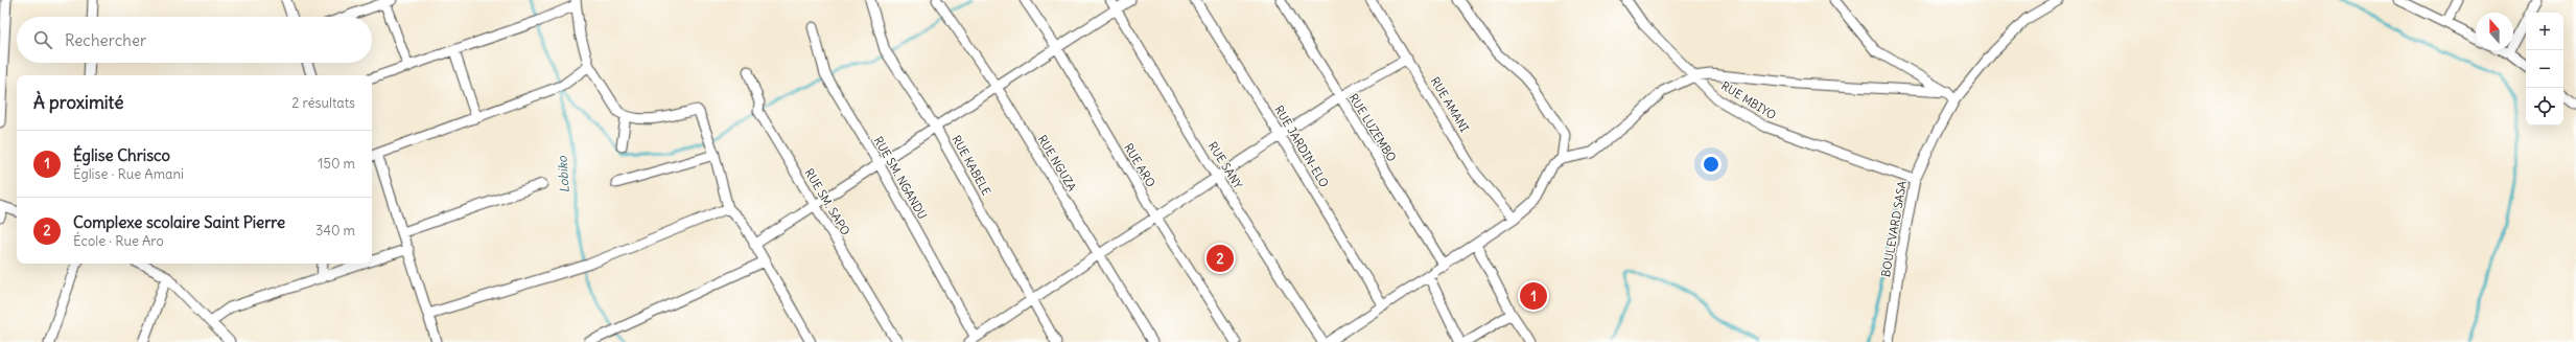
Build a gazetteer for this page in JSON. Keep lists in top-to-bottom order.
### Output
{
  "streets": {
    "street": [
      "RUE MBIYO",
      "RUE AMANI",
      "RUE LUZEMBO",
      "RUE JARDIN-ELO",
      "RUE NGUZA",
      "RUE KABELE",
      "RUE ARO",
      "RUE SANY",
      "RUE SM. NGANDU",
      "RUE SM. SAPO",
      "BOULEVARD SASA"
    ]
  },
  "crossings": [
    ["RUE MBIYO", "BOULEVARD SASA"]
  ],
  "water": ["Lobiko"],
  "north": "top",
  "page": {
    "map_buttons": ["+", "−"],
    "search": "Rechercher",
    "heading": ["À proximité", "2 résultats"],
    "list": [
      {
        "mark": "1",
        "name": "Église Chrisco",
        "note": "Église · Rue Amani",
        "value": "150 m"
      },
      {
        "mark": "2",
        "name": "Complexe scolaire Saint Pierre",
        "note": "École · Rue Aro",
        "value": "340 m"
      }
    ],
    "pins": ["2", "1"]
  }
}
